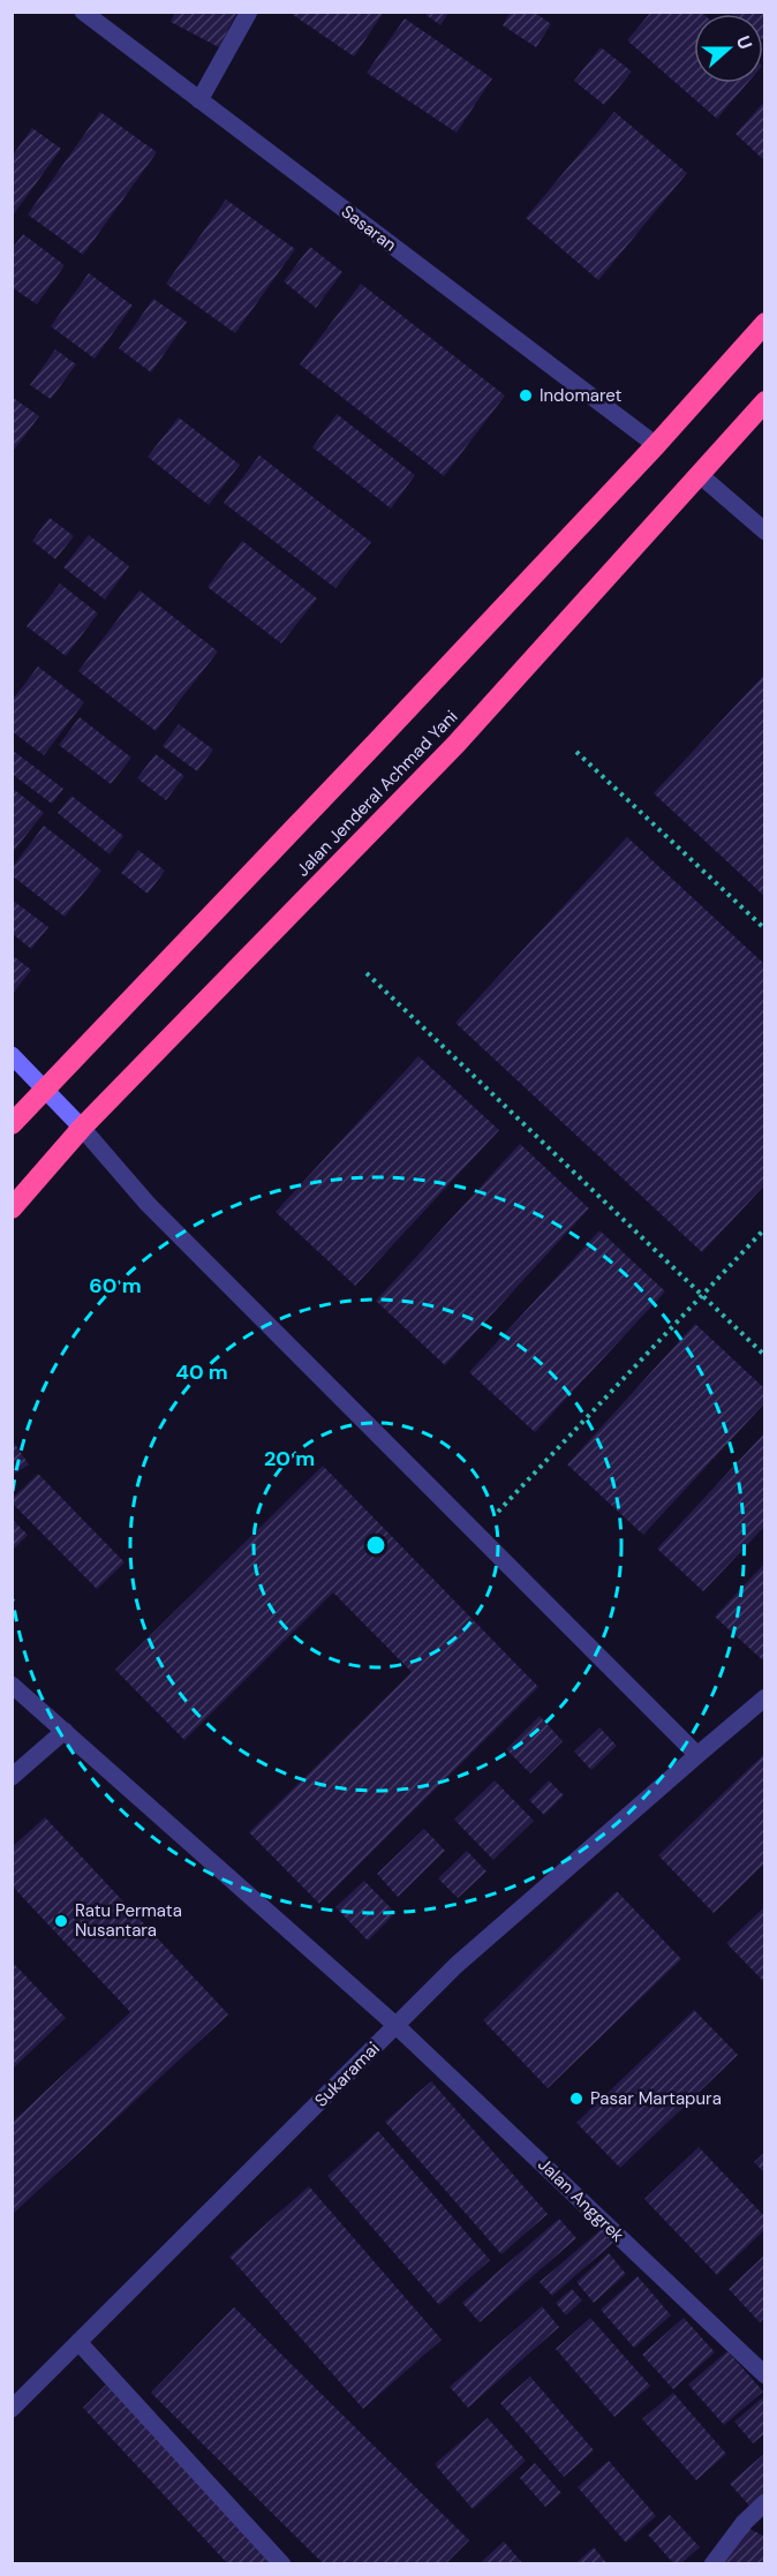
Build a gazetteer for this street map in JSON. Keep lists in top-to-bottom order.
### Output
{
  "streets": {
    "highway": ["Jalan Jenderal Achmad Yani"],
    "street": ["Sasaran", "Sukaramai", "Jalan Anggrek"]
  },
  "crossings": [
    ["Sasaran", "Jalan Jenderal Achmad Yani"],
    ["Sukaramai", "Jalan Anggrek"]
  ],
  "places": ["Indomaret", "Ratu Permata Nusantara", "Pasar Martapura"],
  "north": "right",
  "rings": ["60 m", "40 m", "20 m"]
}
